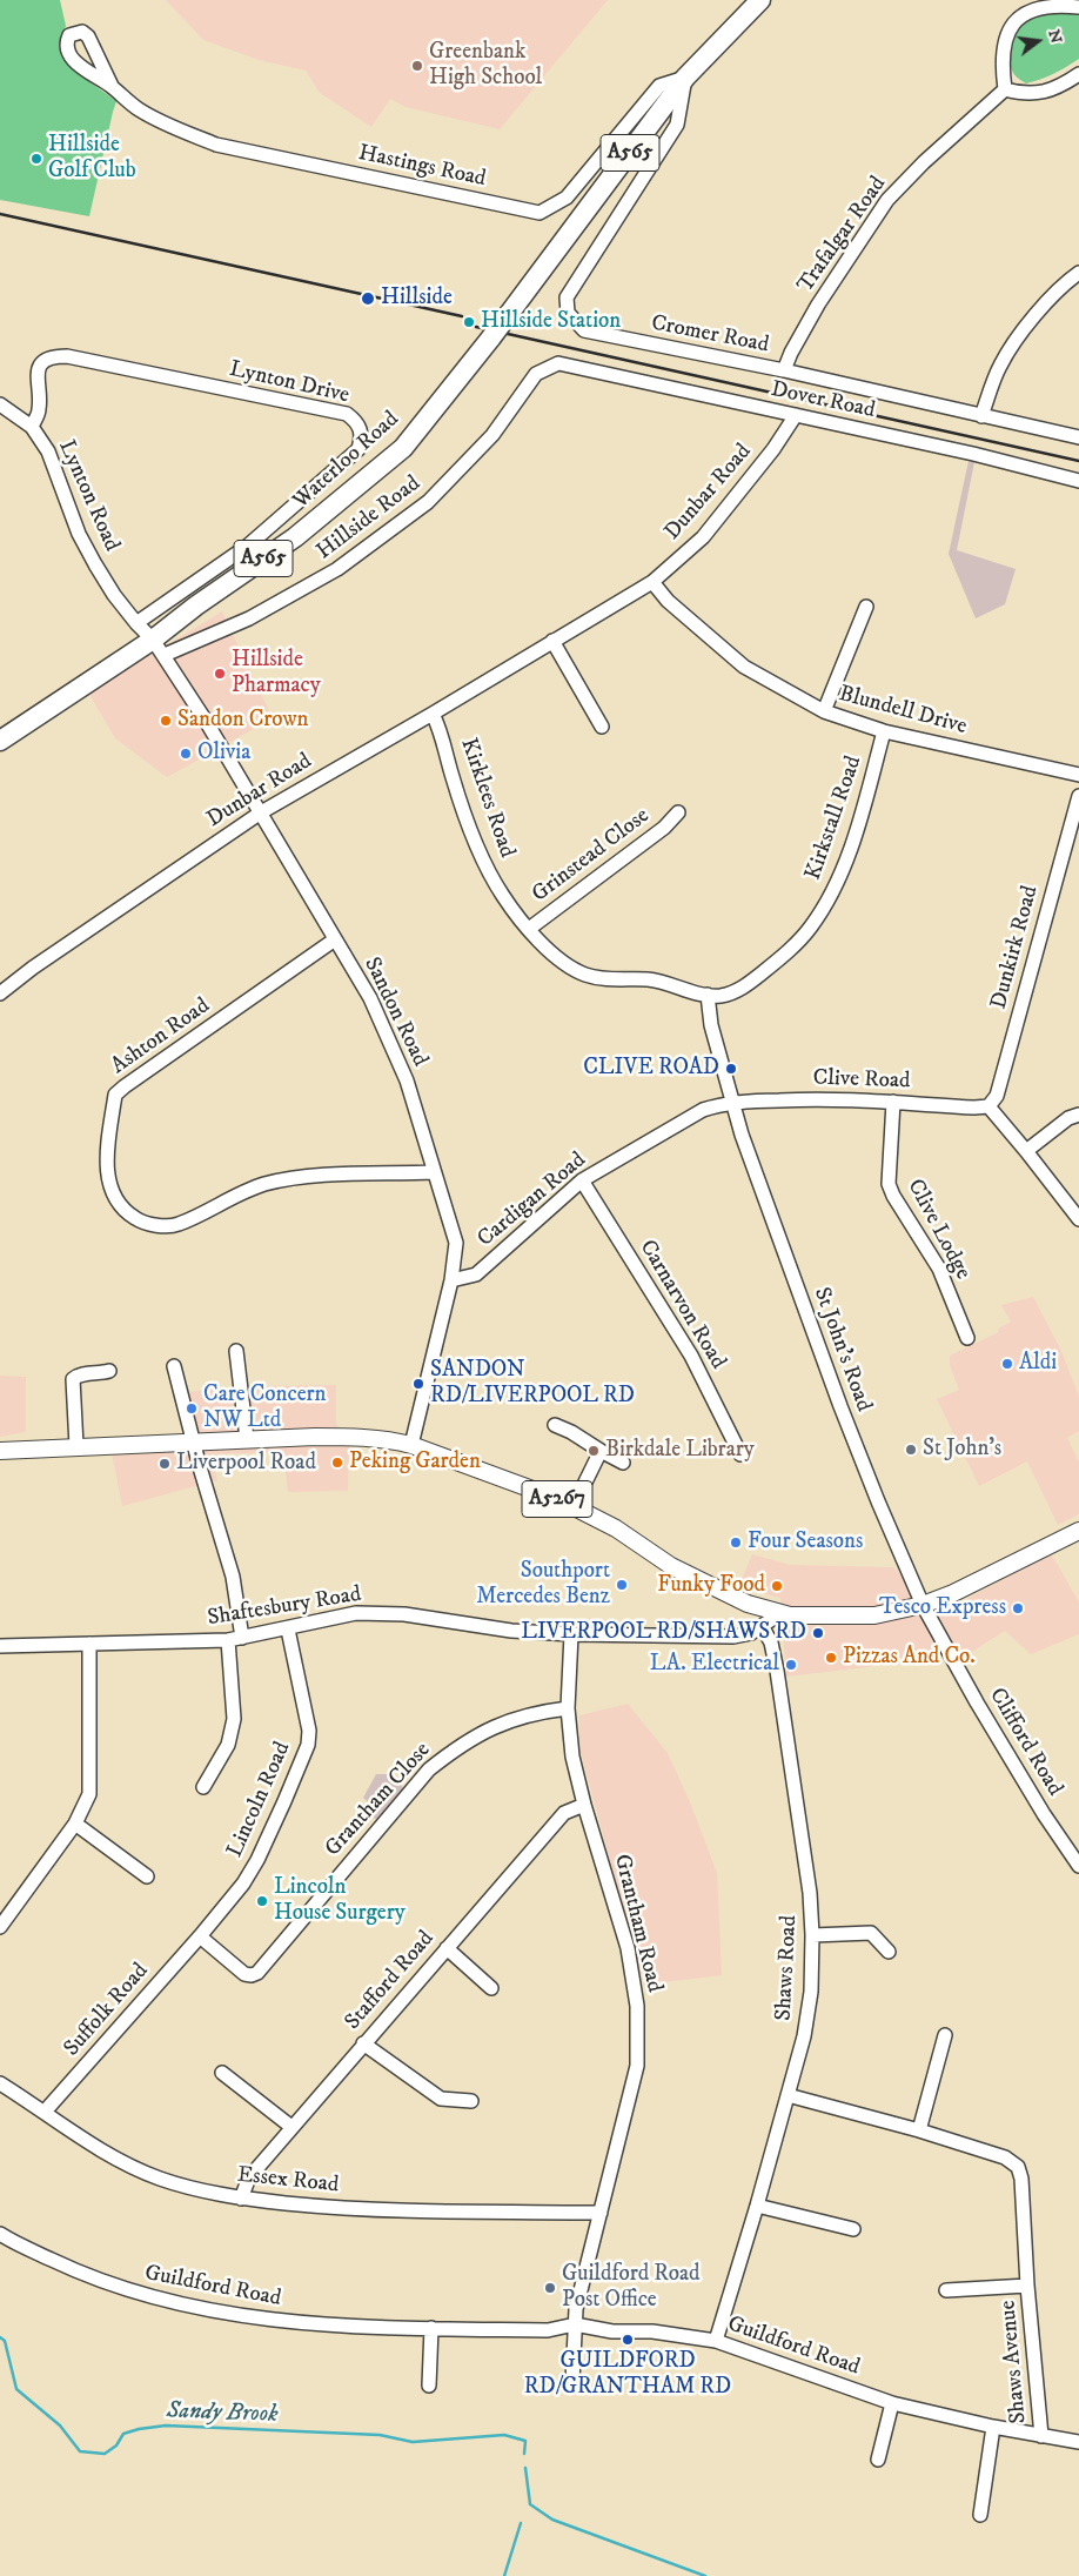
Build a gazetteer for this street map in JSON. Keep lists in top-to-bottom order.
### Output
{
  "streets": {
    "highway": ["A565", "Waterloo Road"],
    "main road": ["A5267"],
    "street": [
      "Hastings Road",
      "Trafalgar Road",
      "Cromer Road",
      "Lynton Drive",
      "Dover Road",
      "Dunbar Road",
      "Lynton Road",
      "Hillside Road",
      "Blundell Drive",
      "Kirklees Road",
      "Kirkstall Road",
      "Grinstead Close",
      "Dunkirk Road",
      "Sandon Road",
      "Ashton Road",
      "Clive Road",
      "Cardigan Road",
      "Clive Lodge",
      "Carnarvon Road",
      "St John's Road",
      "Shaftesbury Road",
      "Clifford Road",
      "Lincoln Road",
      "Grantham Close",
      "Grantham Road",
      "Shaws Road",
      "Stafford Road",
      "Suffolk Road",
      "Essex Road",
      "Guildford Road",
      "Shaws Avenue"
    ]
  },
  "crossings": [
    ["Hastings Road", "Cromer Road"],
    ["Hastings Road", "Waterloo Road"],
    ["Trafalgar Road", "Cromer Road"],
    ["Cromer Road", "Waterloo Road"],
    ["Lynton Drive", "Lynton Road"],
    ["Dover Road", "Dunbar Road"],
    ["Dover Road", "Hillside Road"],
    ["Waterloo Road", "Lynton Road"],
    ["Waterloo Road", "Sandon Road"],
    ["Dunbar Road", "Blundell Drive"],
    ["Dunbar Road", "Kirklees Road"],
    ["Dunbar Road", "Sandon Road"],
    ["Lynton Road", "Sandon Road"],
    ["Hillside Road", "Sandon Road"],
    ["Blundell Drive", "Kirkstall Road"],
    ["Kirklees Road", "Kirkstall Road"],
    ["Kirklees Road", "Grinstead Close"],
    ["Dunkirk Road", "Clive Road"],
    ["Sandon Road", "Ashton Road"],
    ["Sandon Road", "Cardigan Road"],
    ["Sandon Road", "A5267"],
    ["Clive Road", "Cardigan Road"],
    ["Clive Road", "Clive Lodge"],
    ["Clive Road", "St John's Road"],
    ["Cardigan Road", "Carnarvon Road"],
    ["Cardigan Road", "St John's Road"],
    ["St John's Road", "A5267"],
    ["St John's Road", "Clifford Road"],
    ["A5267", "Shaftesbury Road"],
    ["A5267", "Clifford Road"],
    ["Shaftesbury Road", "Lincoln Road"],
    ["Shaftesbury Road", "Grantham Road"],
    ["Shaftesbury Road", "Shaws Road"],
    ["Lincoln Road", "Grantham Close"],
    ["Lincoln Road", "Suffolk Road"],
    ["Grantham Close", "Grantham Road"],
    ["Grantham Close", "Suffolk Road"],
    ["Grantham Road", "Stafford Road"],
    ["Grantham Road", "Essex Road"],
    ["Grantham Road", "Guildford Road"],
    ["Shaws Road", "Guildford Road"],
    ["Shaws Road", "Shaws Avenue"],
    ["Stafford Road", "Essex Road"],
    ["Suffolk Road", "Essex Road"],
    ["Guildford Road", "Shaws Avenue"]
  ],
  "water": ["Sandy Brook"],
  "places": [
    "Greenbank High School",
    "Hillside Golf Club",
    "Hillside",
    "Hillside Station",
    "Hillside Pharmacy",
    "Sandon Crown",
    "Olivia",
    "CLIVE ROAD",
    "Aldi",
    "SANDON RD/LIVERPOOL RD",
    "Care Concern NW Ltd",
    "St John's",
    "Birkdale Library",
    "Peking Garden",
    "Liverpool Road",
    "Four Seasons",
    "Southport Mercedes Benz",
    "Funky Food",
    "Tesco Express",
    "LIVERPOOL RD/SHAWS RD",
    "Pizzas And Co.",
    "LA. Electrical",
    "Lincoln House Surgery",
    "Guildford Road Post Office",
    "GUILDFORD RD/GRANTHAM RD"
  ],
  "north": "right"
}
